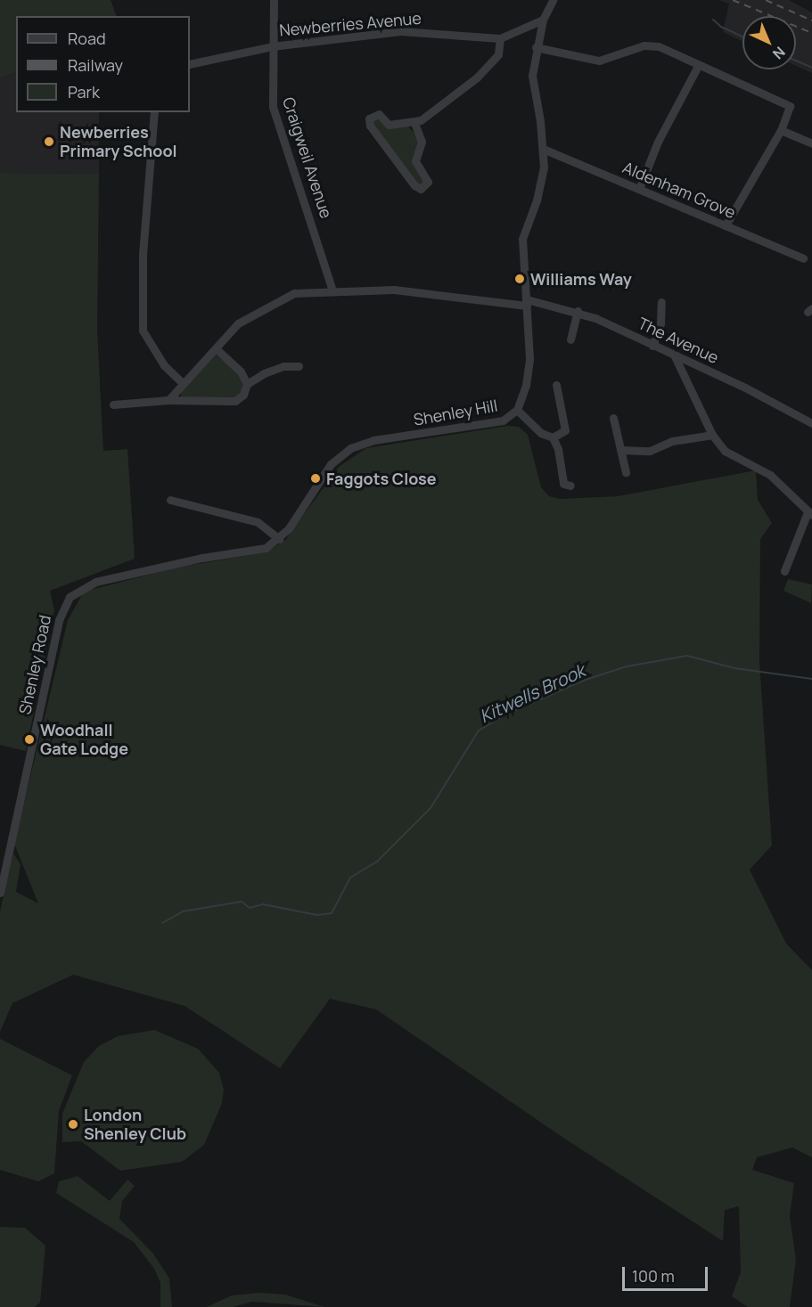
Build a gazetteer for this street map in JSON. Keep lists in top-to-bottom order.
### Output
{
  "streets": {
    "street": [
      "Newberries Avenue",
      "Craigweil Avenue",
      "Aldenham Grove",
      "The Avenue",
      "Shenley Hill",
      "Shenley Road"
    ]
  },
  "crossings": [
    ["Newberries Avenue", "Craigweil Avenue"],
    ["Newberries Avenue", "Shenley Hill"],
    ["Aldenham Grove", "Shenley Hill"],
    ["The Avenue", "Shenley Hill"],
    ["Shenley Hill", "Shenley Road"]
  ],
  "water": ["Kitwells Brook"],
  "places": [
    "Newberries Primary School",
    "Williams Way",
    "Faggots Close",
    "Woodhall Gate Lodge",
    "London Shenley Club"
  ],
  "legend": ["Road", "Railway", "Park"],
  "scale_bar": "100 m",
  "north": "bottom right"
}
